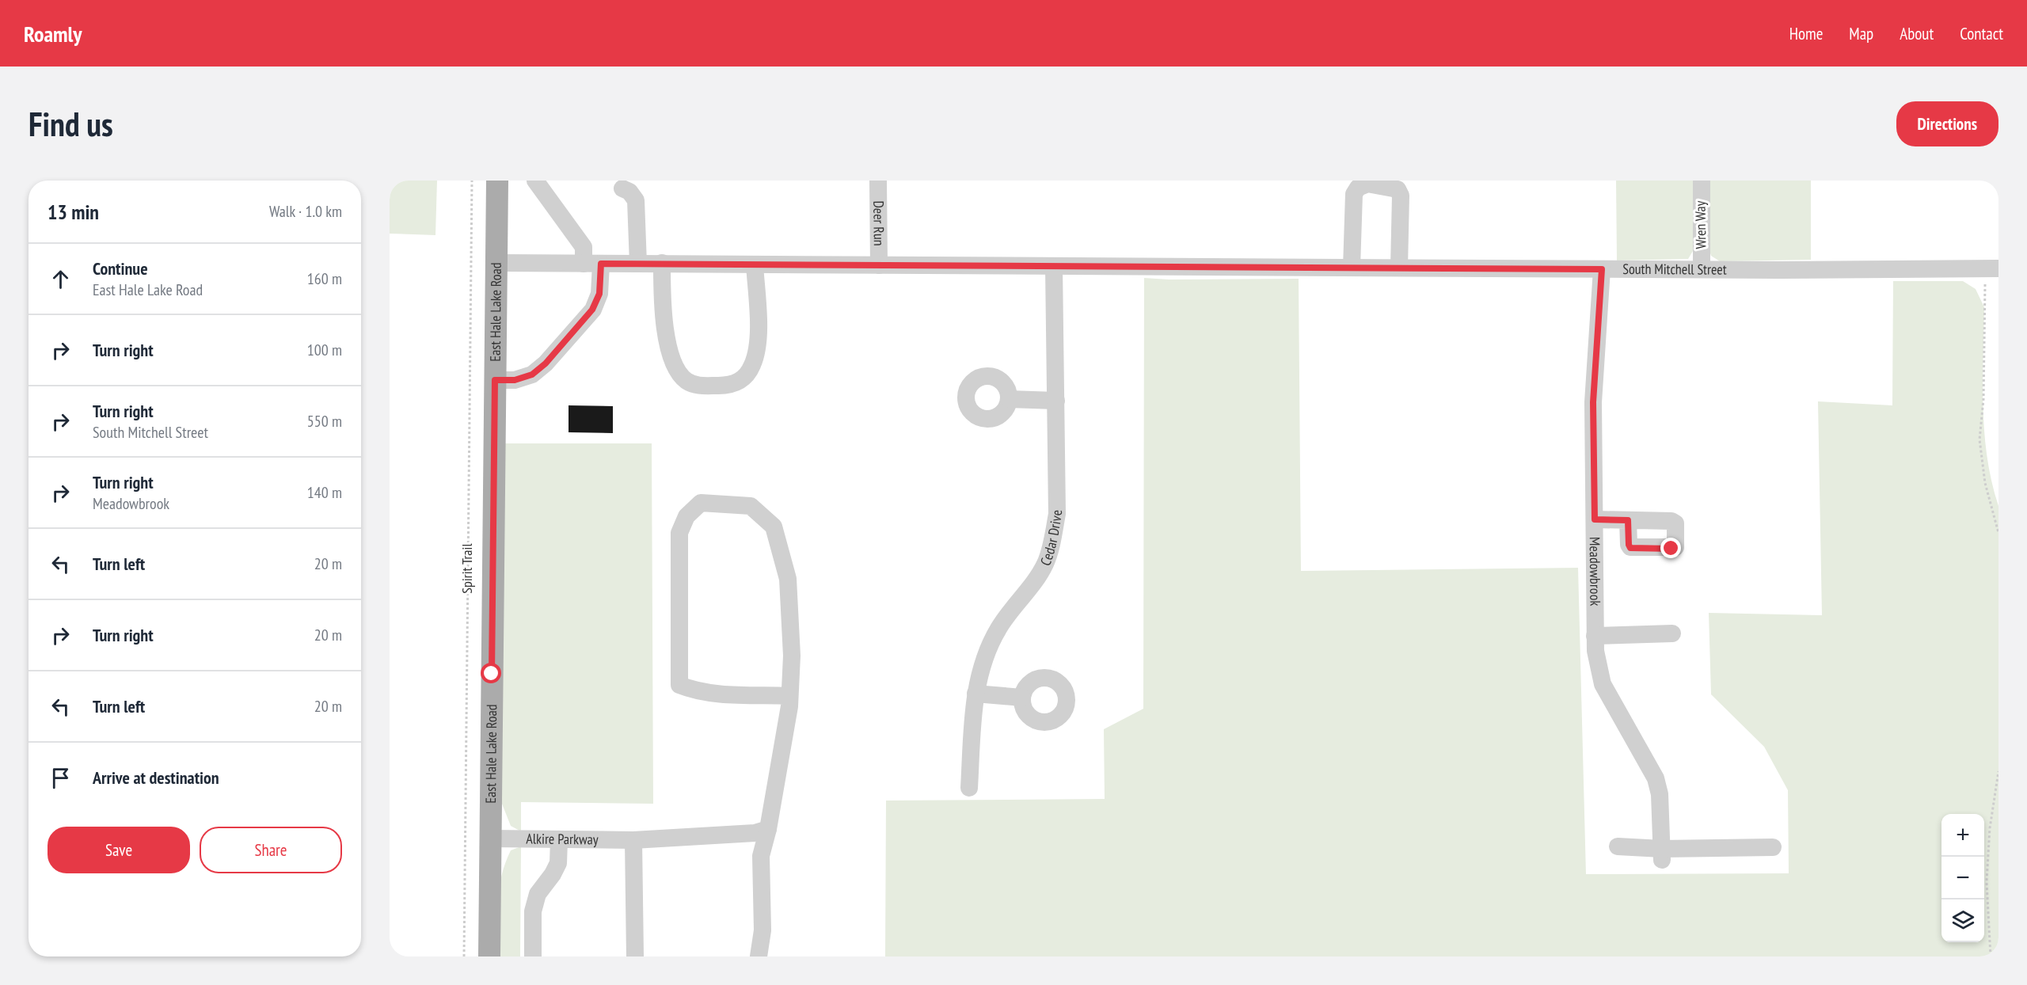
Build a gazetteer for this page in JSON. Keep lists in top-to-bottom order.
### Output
{
  "streets": {
    "main road": ["East Hale Lake Road"],
    "street": [
      "Deer Run",
      "Wren Way",
      "South Mitchell Street",
      "Cedar Drive",
      "Meadowbrook",
      "Alkire Parkway"
    ],
    "path": ["Spirit Trail"]
  },
  "crossings": [
    ["Deer Run", "South Mitchell Street"],
    ["Wren Way", "South Mitchell Street"],
    ["South Mitchell Street", "East Hale Lake Road"],
    ["South Mitchell Street", "Cedar Drive"],
    ["South Mitchell Street", "Meadowbrook"],
    ["East Hale Lake Road", "Alkire Parkway"]
  ],
  "page": {
    "header": "Roamly",
    "nav": [
      "Home",
      "Map",
      "About",
      "Contact"
    ],
    "buttons": [
      "Directions",
      ["Save", "Share"]
    ],
    "title": "Find us",
    "heading": ["13 min", "Walk · 1.0 km"],
    "list": [
      ["Continue", "East Hale Lake Road", "160 m"],
      ["Turn right", "100 m"],
      ["Turn right", "South Mitchell Street", "550 m"],
      ["Turn right", "Meadowbrook", "140 m"],
      ["Turn left", "20 m"],
      ["Turn right", "20 m"],
      ["Turn left", "20 m"],
      "Arrive at destination"
    ],
    "map_buttons": ["+", "−"]
  }
}
